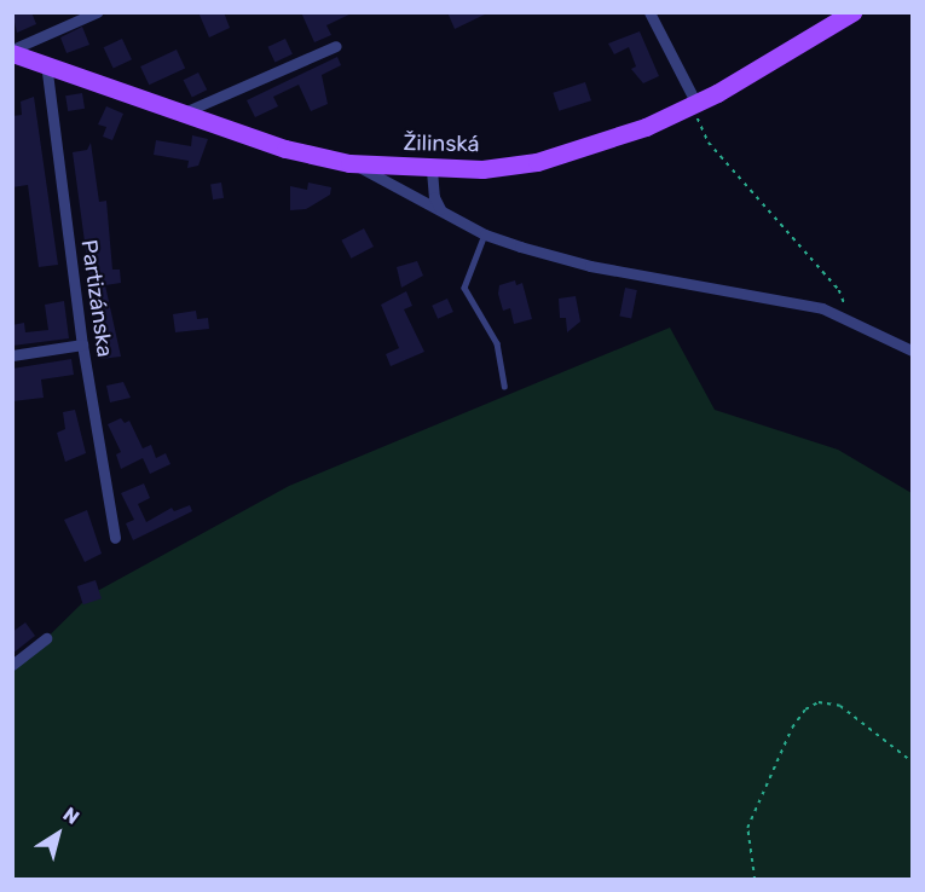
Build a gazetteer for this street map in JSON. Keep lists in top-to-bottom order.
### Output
{
  "streets": {
    "main road": ["Žilinská"],
    "street": ["Partizánska"]
  },
  "crossings": [
    ["Žilinská", "Partizánska"]
  ],
  "north": "top right"
}
